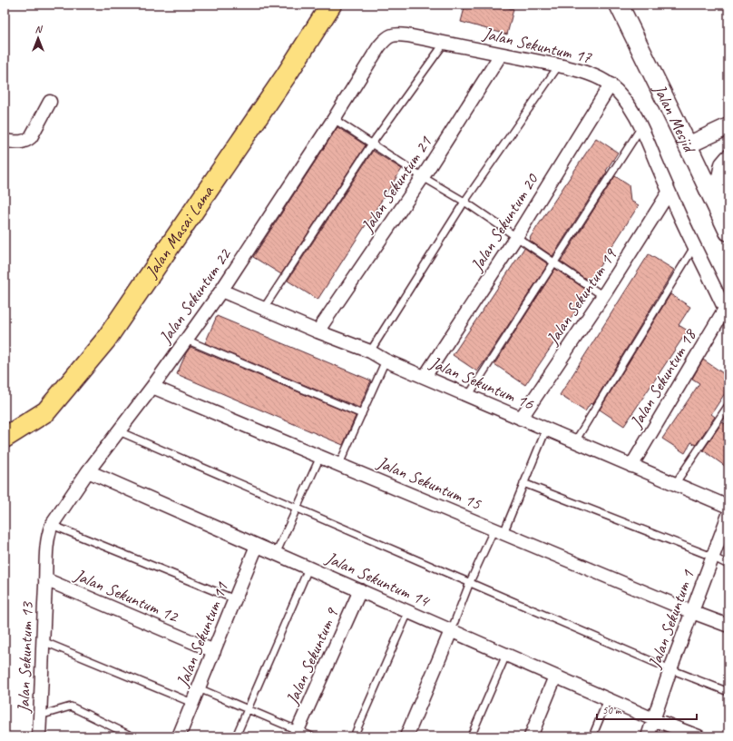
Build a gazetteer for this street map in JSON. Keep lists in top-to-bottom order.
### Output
{
  "streets": {
    "main road": ["Jalan Mesjid", "Jalan Masai Lama"],
    "street": [
      "Jalan Sekuntum 17",
      "Jalan Sekuntum 21",
      "Jalan Sekuntum 20",
      "Jalan Sekuntum 22",
      "Jalan Sekuntum 19",
      "Jalan Sekuntum 18",
      "Jalan Sekuntum 16",
      "Jalan Sekuntum 15",
      "Jalan Sekuntum 14",
      "Jalan Sekuntum 12",
      "Jalan Sekuntum 1",
      "Jalan Sekuntum 11",
      "Jalan Sekuntum 9",
      "Jalan Sekuntum 13"
    ]
  },
  "crossings": [
    ["Jalan Sekuntum 17", "Jalan Sekuntum 21"],
    ["Jalan Sekuntum 17", "Jalan Sekuntum 20"],
    ["Jalan Sekuntum 17", "Jalan Sekuntum 22"],
    ["Jalan Sekuntum 17", "Jalan Sekuntum 19"],
    ["Jalan Sekuntum 17", "Jalan Sekuntum 18"],
    ["Jalan Sekuntum 21", "Jalan Sekuntum 16"],
    ["Jalan Sekuntum 20", "Jalan Sekuntum 16"],
    ["Jalan Sekuntum 22", "Jalan Sekuntum 16"],
    ["Jalan Sekuntum 22", "Jalan Sekuntum 15"],
    ["Jalan Sekuntum 22", "Jalan Sekuntum 14"],
    ["Jalan Sekuntum 22", "Jalan Sekuntum 12"],
    ["Jalan Sekuntum 22", "Jalan Sekuntum 13"],
    ["Jalan Sekuntum 19", "Jalan Sekuntum 16"],
    ["Jalan Sekuntum 18", "Jalan Sekuntum 16"],
    ["Jalan Sekuntum 15", "Jalan Sekuntum 1"],
    ["Jalan Sekuntum 14", "Jalan Sekuntum 1"],
    ["Jalan Sekuntum 14", "Jalan Sekuntum 11"],
    ["Jalan Sekuntum 14", "Jalan Sekuntum 9"],
    ["Jalan Sekuntum 12", "Jalan Sekuntum 11"],
    ["Jalan Sekuntum 12", "Jalan Sekuntum 13"]
  ],
  "scale_bar": "50 m",
  "north": "top"
}
